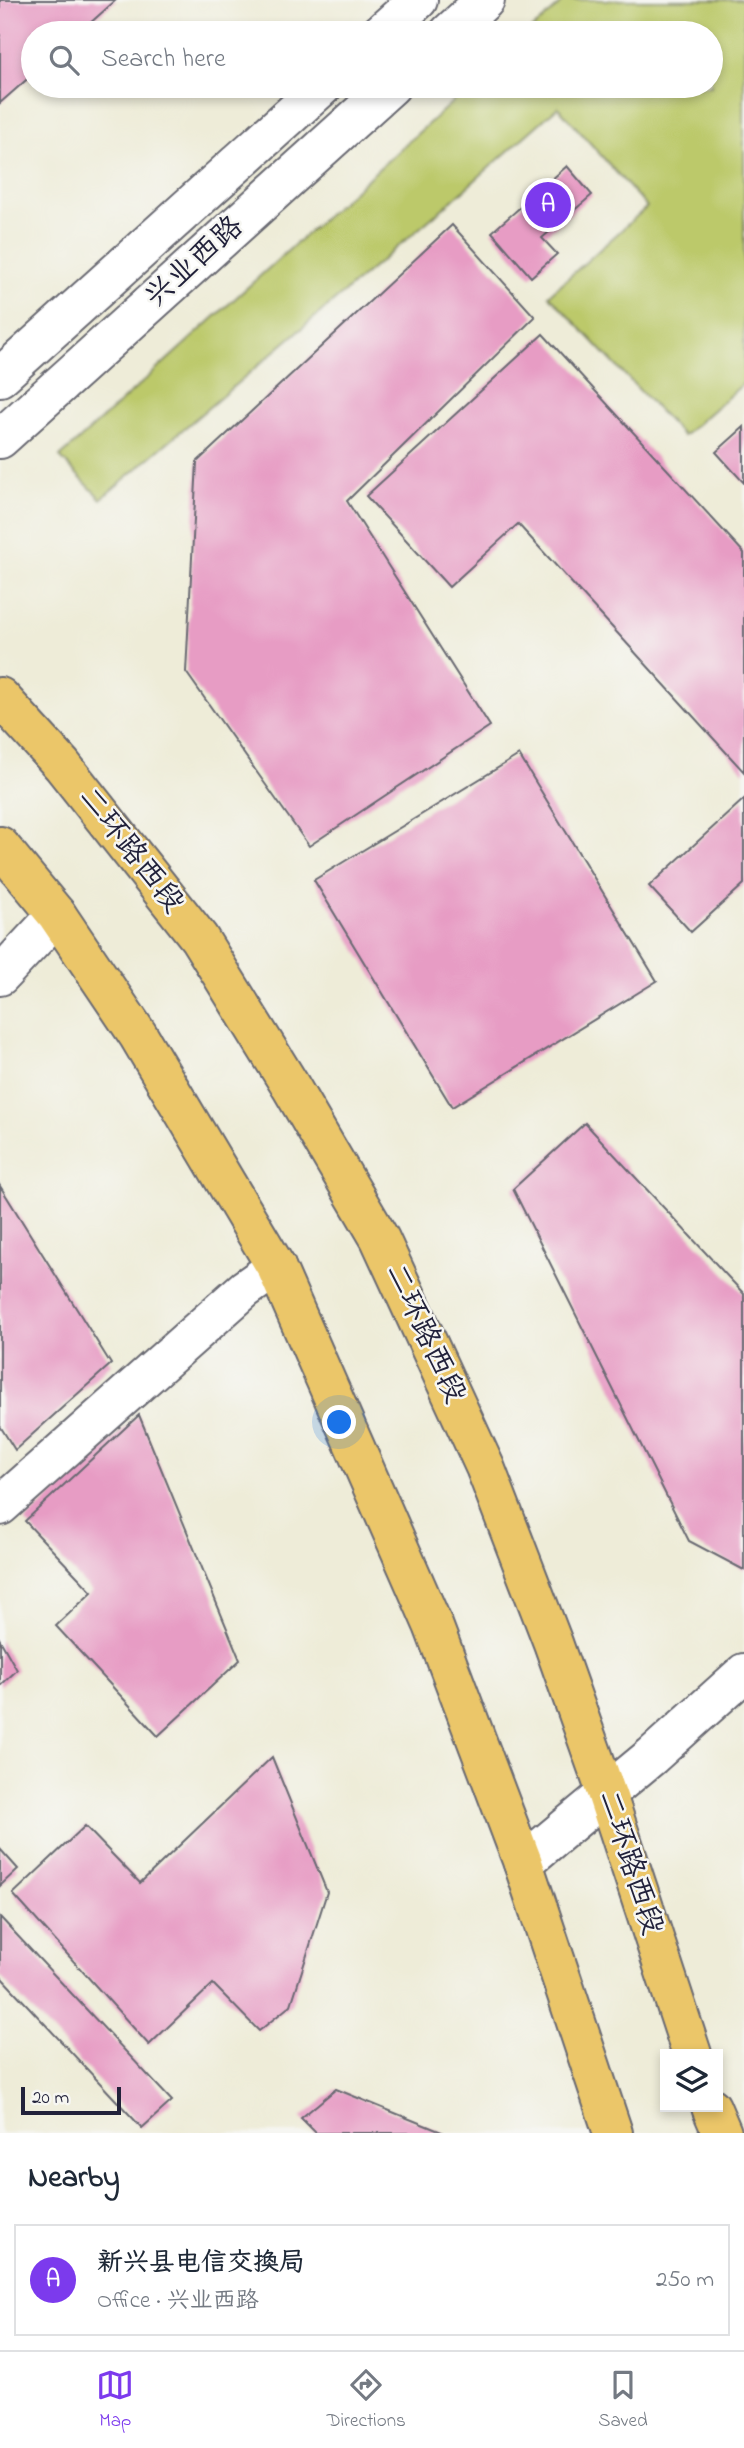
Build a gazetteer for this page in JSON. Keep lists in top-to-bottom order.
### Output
{
  "streets": {
    "main road": ["二环路西段"],
    "street": ["兴业西路"]
  },
  "scale_bar": "20 m",
  "page": {
    "search": "Search here",
    "pins": "A",
    "scale": "20 m",
    "heading": "Nearby",
    "list": [
      {
        "mark": "A",
        "name": "新兴县电信交换局",
        "note": "Office · 兴业西路",
        "value": "250 m"
      }
    ],
    "nav": ["Map", "Directions", "Saved"]
  }
}
